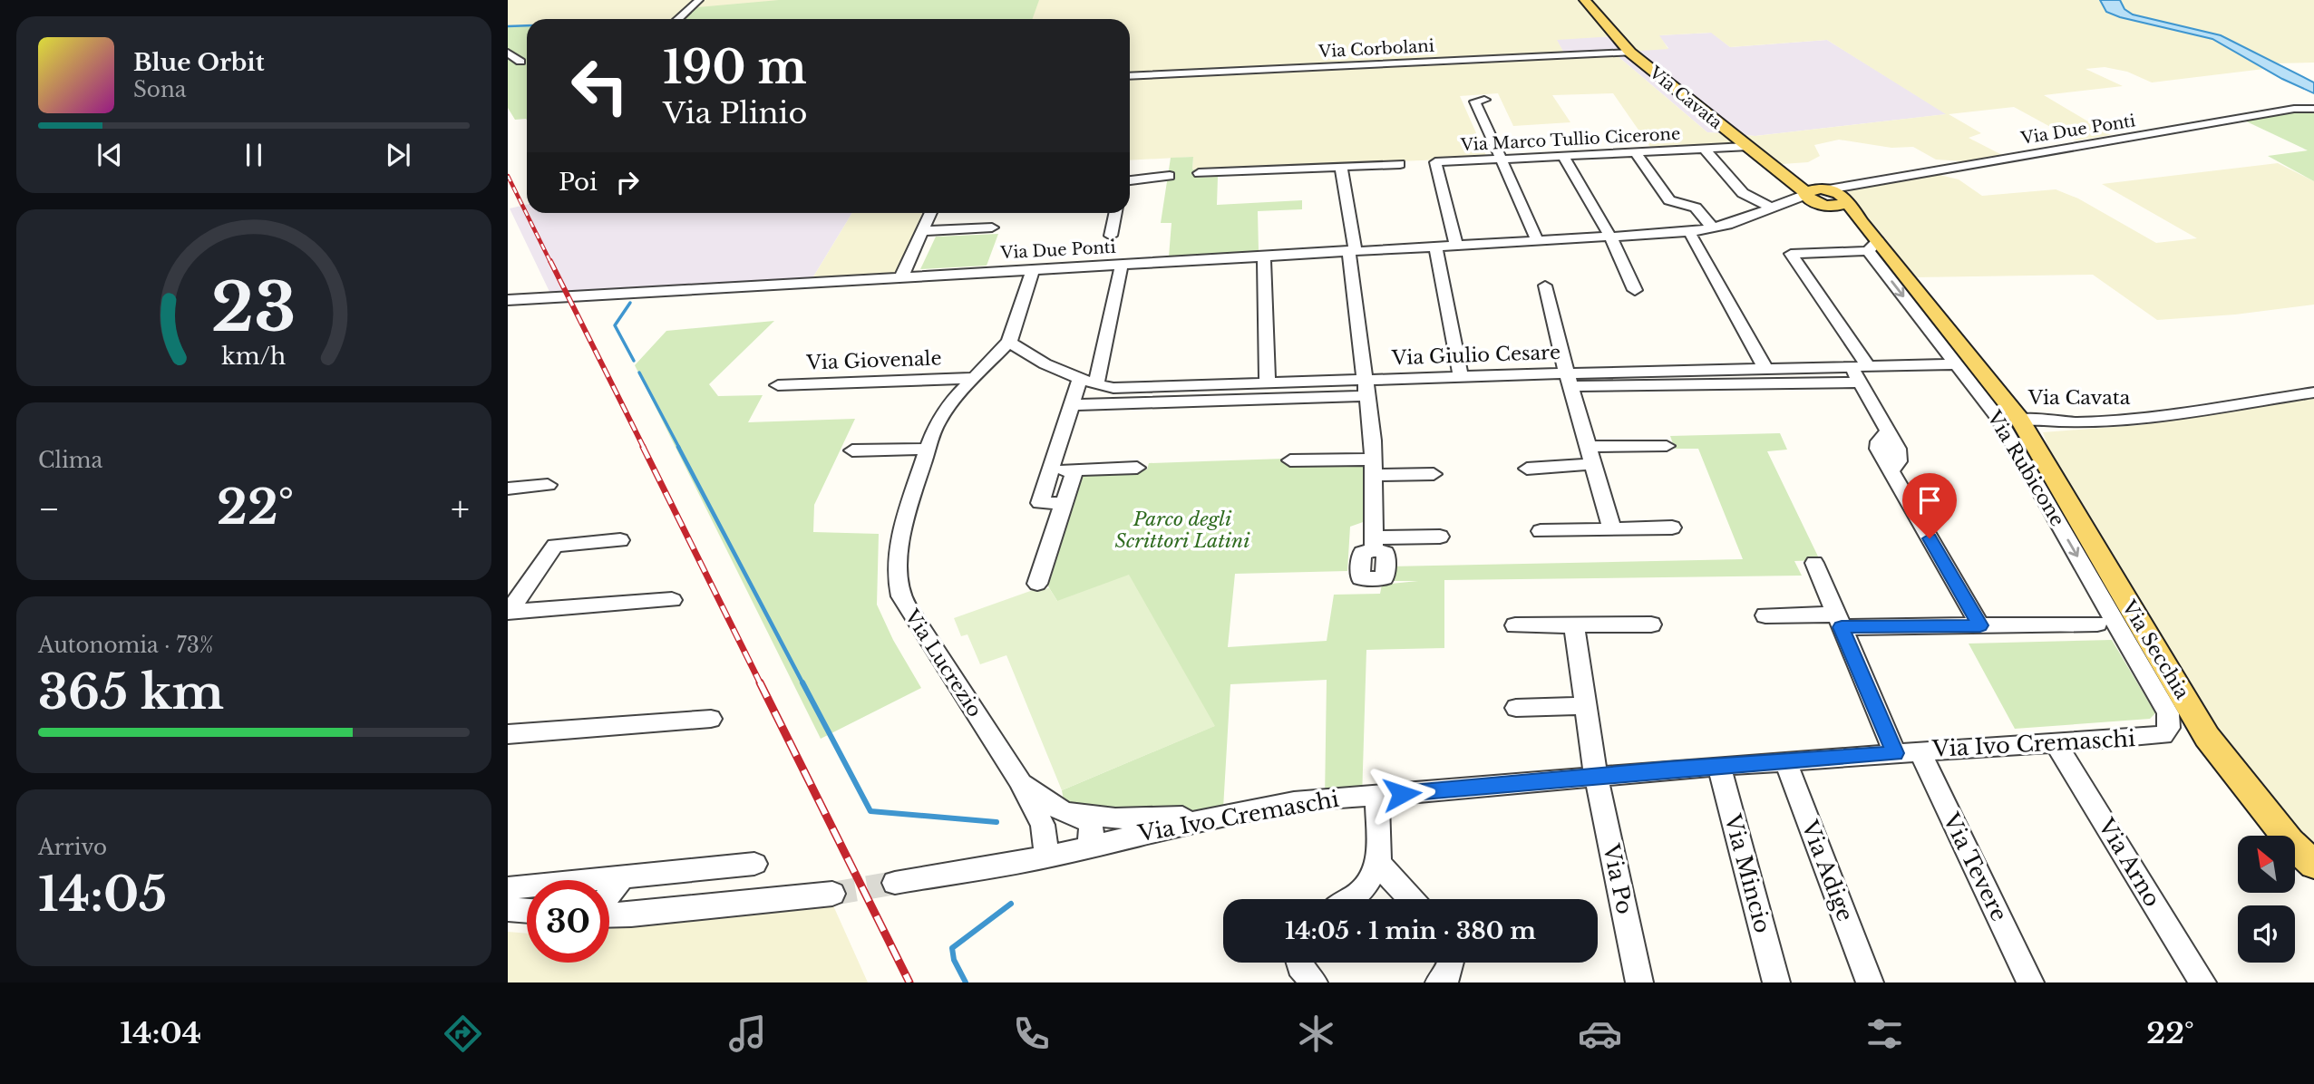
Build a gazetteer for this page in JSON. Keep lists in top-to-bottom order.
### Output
{
  "streets": {
    "main road": ["Via Cavata", "Via Secchia"],
    "street": [
      "Via Corbolani",
      "Via Due Ponti",
      "Via Marco Tullio Cicerone",
      "Via Giulio Cesare",
      "Via Giovenale",
      "Via Rubicone",
      "Via Lucrezio",
      "Via Ivo Cremaschi",
      "Via Arno",
      "Via Tevere",
      "Via Adige",
      "Via Mincio",
      "Via Po"
    ]
  },
  "crossings": [
    ["Via Corbolani", "Via Cavata"],
    ["Via Cavata", "Via Due Ponti"],
    ["Via Cavata", "Via Marco Tullio Cicerone"],
    ["Via Cavata", "Via Rubicone"],
    ["Via Cavata", "Via Secchia"],
    ["Via Due Ponti", "Via Marco Tullio Cicerone"],
    ["Via Due Ponti", "Via Lucrezio"],
    ["Via Giulio Cesare", "Via Rubicone"],
    ["Via Giulio Cesare", "Via Lucrezio"],
    ["Via Giovenale", "Via Lucrezio"],
    ["Via Rubicone", "Via Ivo Cremaschi"],
    ["Via Lucrezio", "Via Ivo Cremaschi"],
    ["Via Ivo Cremaschi", "Via Arno"],
    ["Via Ivo Cremaschi", "Via Tevere"],
    ["Via Ivo Cremaschi", "Via Adige"],
    ["Via Ivo Cremaschi", "Via Mincio"],
    ["Via Ivo Cremaschi", "Via Po"]
  ],
  "parks": ["Parco degli Scrittori Latini"],
  "north": "top left",
  "page": {
    "turn": ["190 m", "Via Plinio"],
    "song": ["Blue Orbit", "Sona"],
    "then": "Poi",
    "tile": [
      "Clima",
      ["Autonomia · 73%", "365 km"],
      ["Arrivo", "14:05"]
    ],
    "heat": ["−", "22°", "+"],
    "limit": "30",
    "trip": "14:05 · 1 min · 380 m",
    "tabs": ["14:04", "22°"],
    "gauge": ["23", "km/h"]
  }
}
